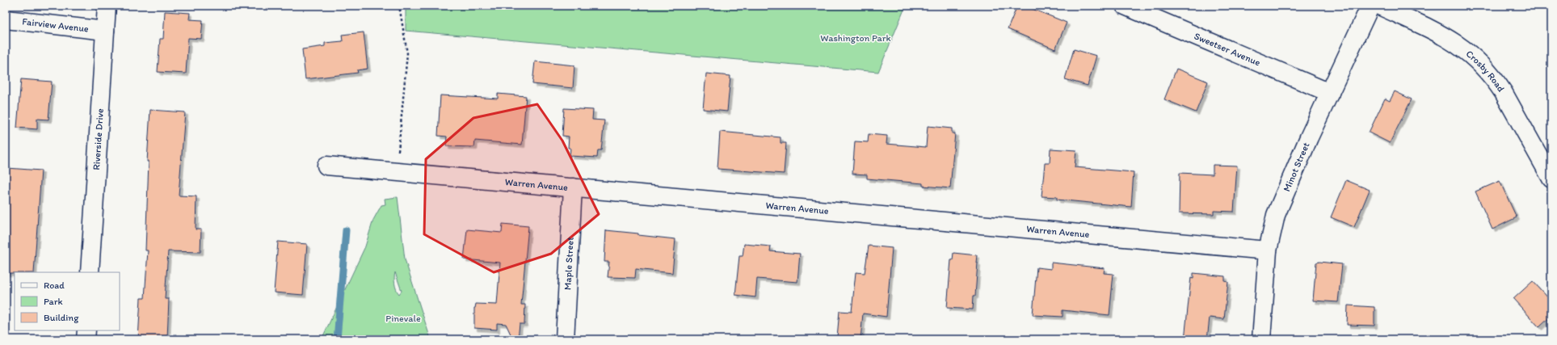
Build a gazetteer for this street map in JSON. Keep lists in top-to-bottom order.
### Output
{
  "streets": {
    "street": [
      "Fairview Avenue",
      "Sweetser Avenue",
      "Crosby Road",
      "Riverside Drive",
      "Minot Street",
      "Warren Avenue",
      "Maple Street"
    ]
  },
  "crossings": [
    ["Fairview Avenue", "Riverside Drive"],
    ["Sweetser Avenue", "Minot Street"],
    ["Minot Street", "Warren Avenue"],
    ["Warren Avenue", "Maple Street"]
  ],
  "parks": ["Washington Park", "Pinevale"],
  "legend": ["Road", "Park", "Building"]
}
